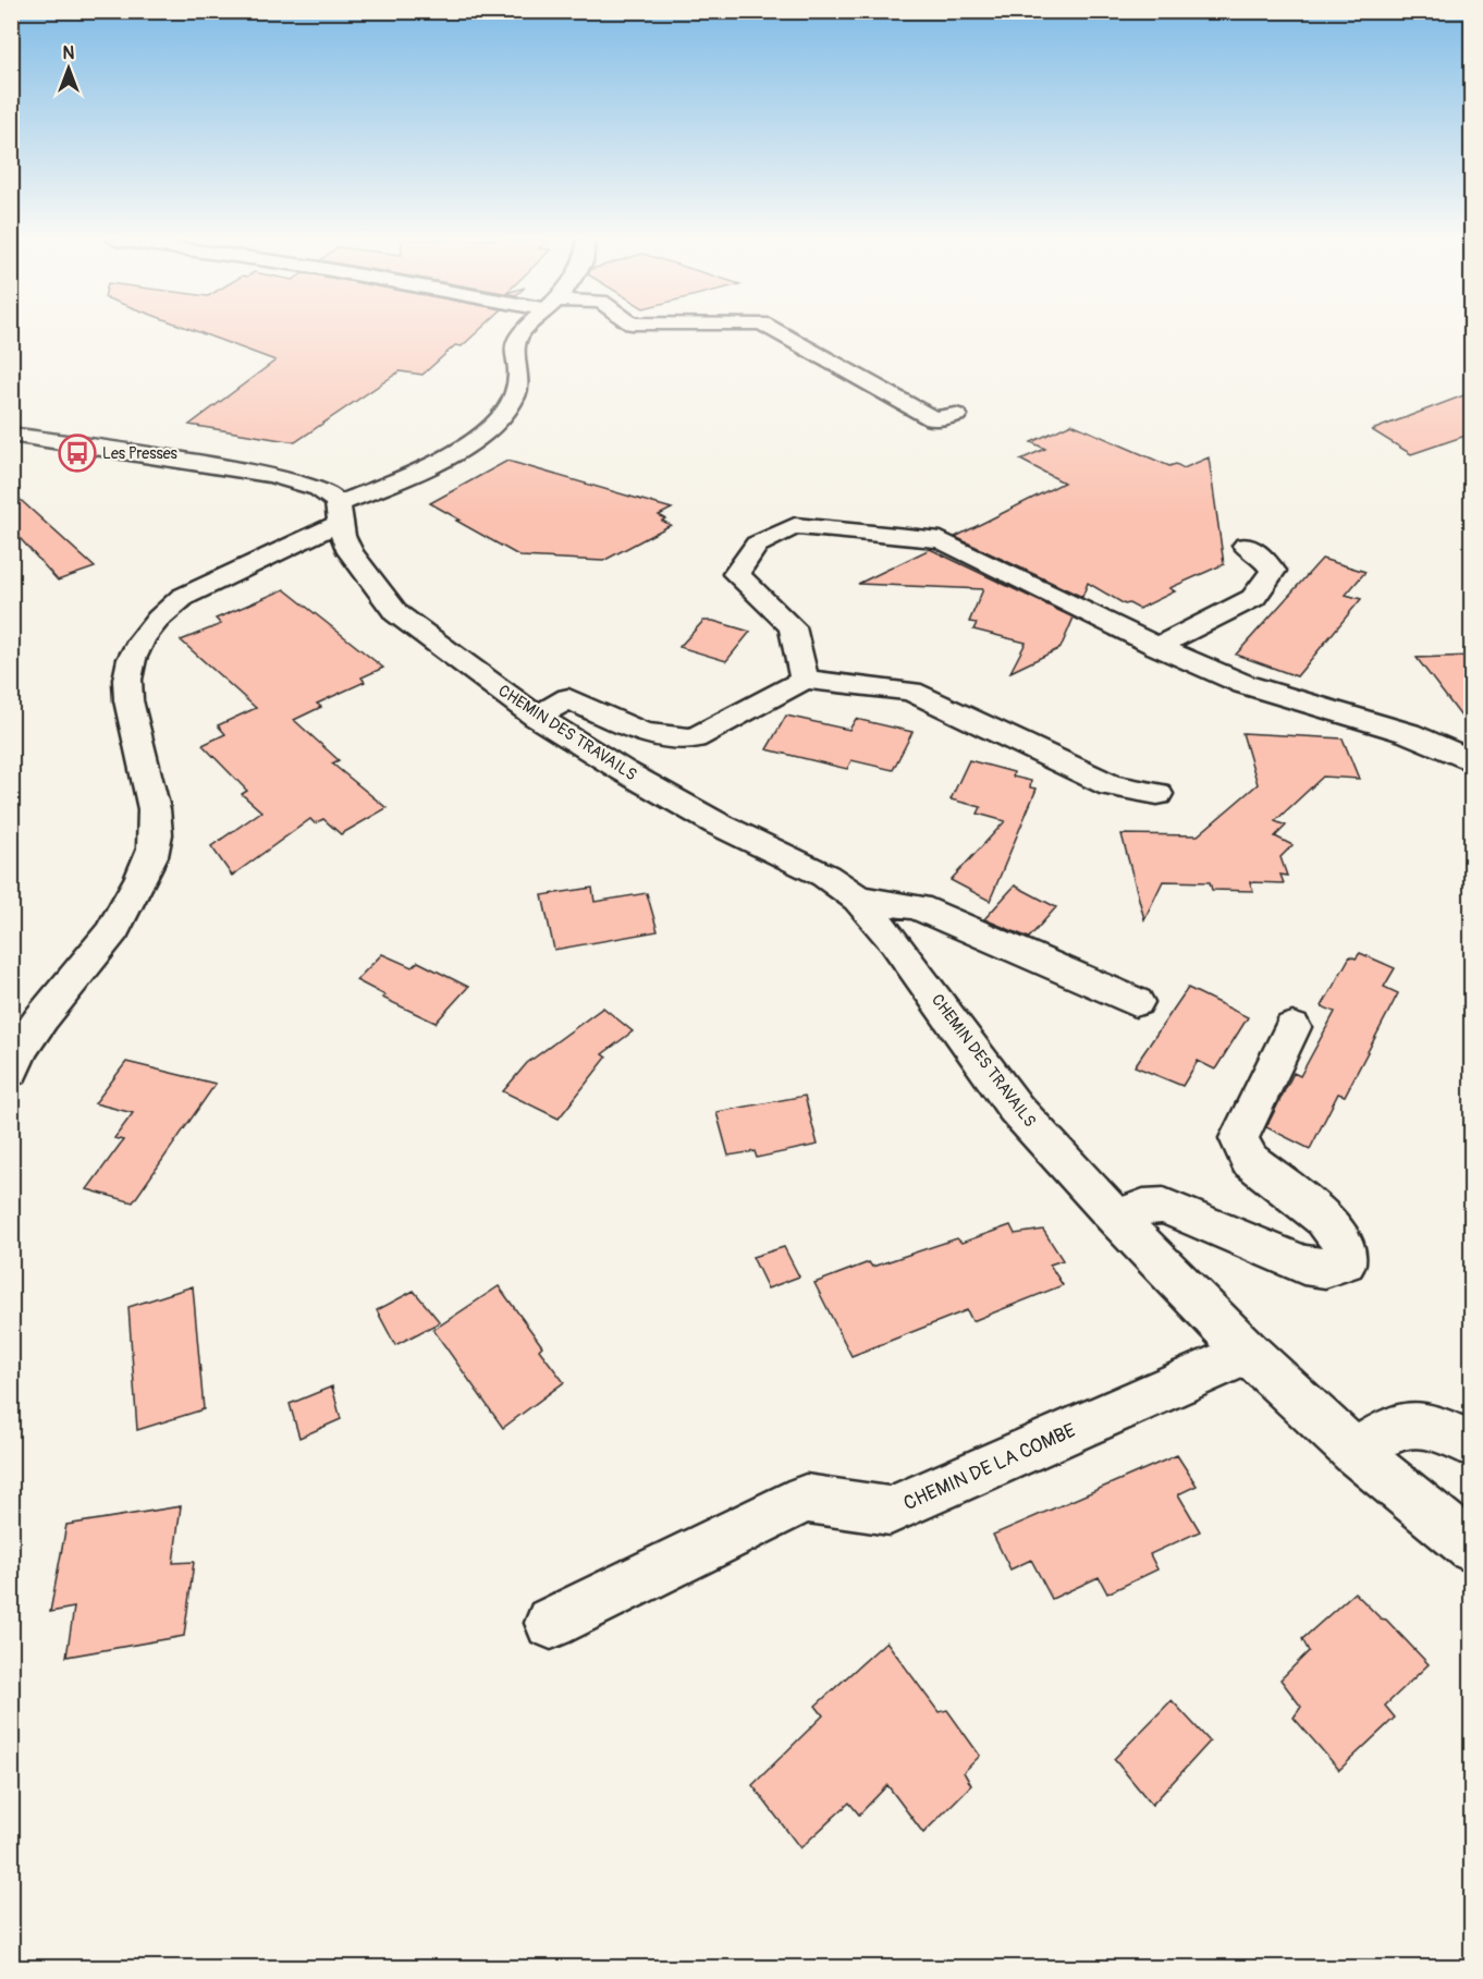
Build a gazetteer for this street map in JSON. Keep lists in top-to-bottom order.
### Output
{
  "streets": {
    "street": ["CHEMIN DES TRAVAILS", "CHEMIN DE LA COMBE"]
  },
  "crossings": [
    ["CHEMIN DES TRAVAILS", "CHEMIN DE LA COMBE"]
  ],
  "places": {
    "bus stop": ["Les Presses"]
  },
  "north": "top"
}
